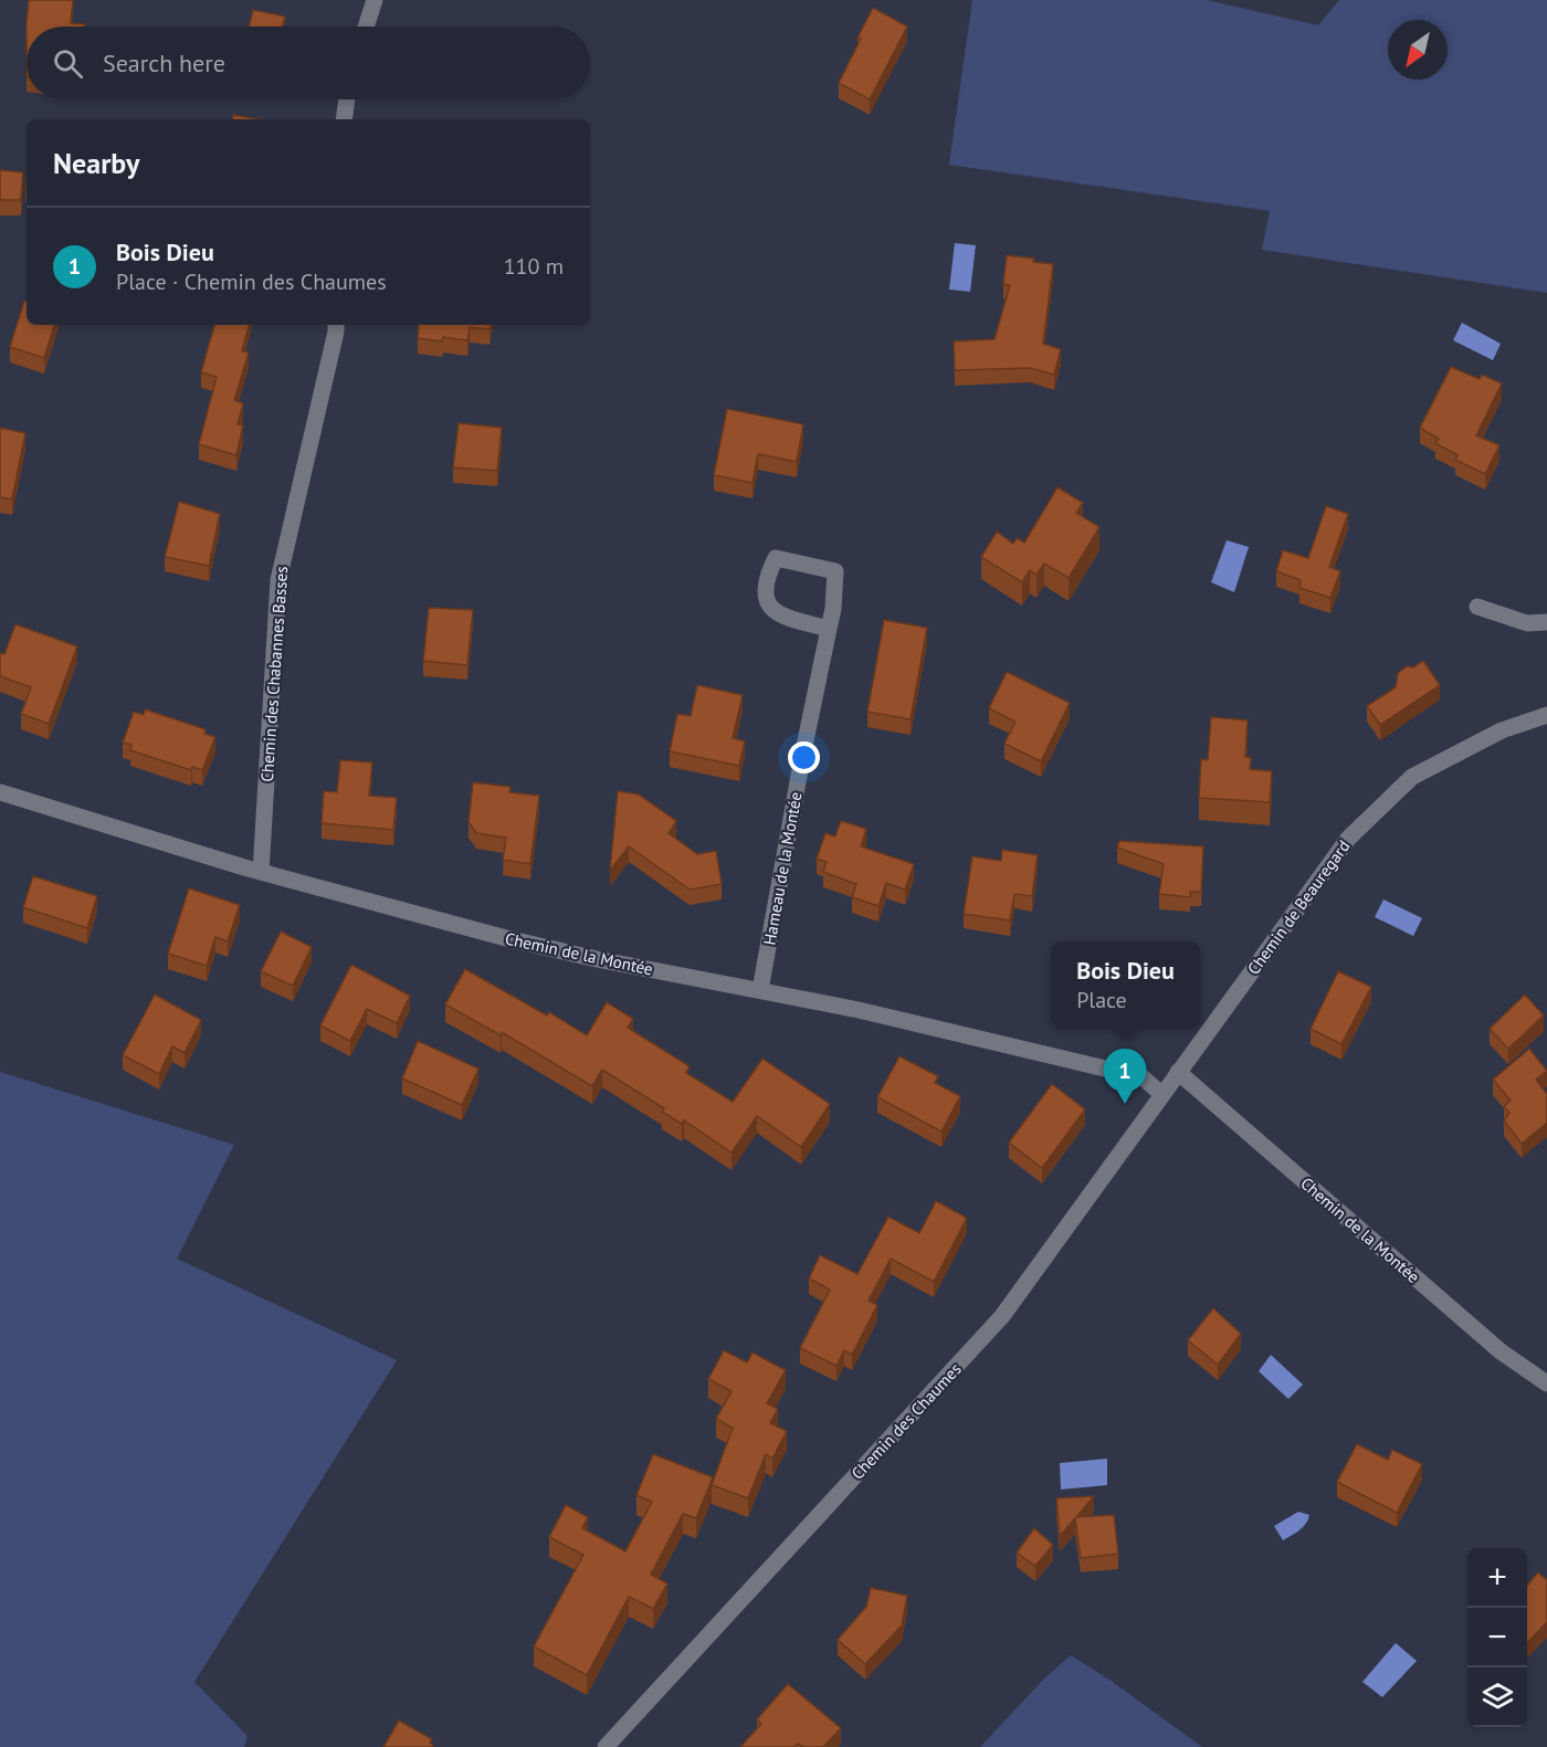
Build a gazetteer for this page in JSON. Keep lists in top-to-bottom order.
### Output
{
  "streets": {
    "street": [
      "Chemin des Chabannes Basses",
      "Hameau de la Montée",
      "Chemin de Beauregard",
      "Chemin de la Montée",
      "Chemin des Chaumes"
    ]
  },
  "crossings": [
    ["Chemin des Chabannes Basses", "Chemin de la Montée"],
    ["Hameau de la Montée", "Chemin de la Montée"],
    ["Chemin de Beauregard", "Chemin de la Montée"],
    ["Chemin de Beauregard", "Chemin des Chaumes"],
    ["Chemin de la Montée", "Chemin des Chaumes"]
  ],
  "north": "bottom left",
  "page": {
    "search": "Search here",
    "heading": "Nearby",
    "list": [
      {
        "mark": "1",
        "name": "Bois Dieu",
        "note": "Place · Chemin des Chaumes",
        "value": "110 m"
      }
    ],
    "popup": ["Bois Dieu", "Place"],
    "pins": "1",
    "map_buttons": ["+", "−"]
  }
}
